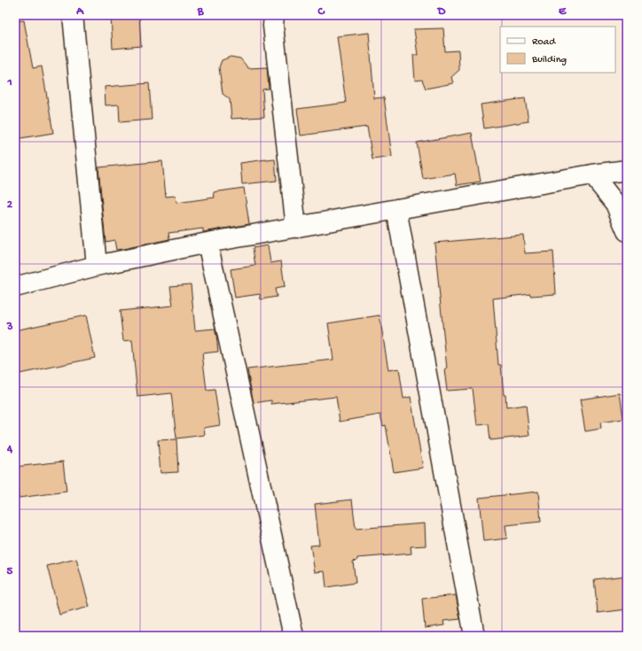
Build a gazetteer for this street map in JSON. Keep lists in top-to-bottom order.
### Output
{
  "legend": ["Road", "Building"],
  "grid": {
    "columns": [
      "A",
      "B",
      "C",
      "D",
      "E"
    ],
    "rows": [
      "1",
      "2",
      "3",
      "4",
      "5"
    ]
  }
}
